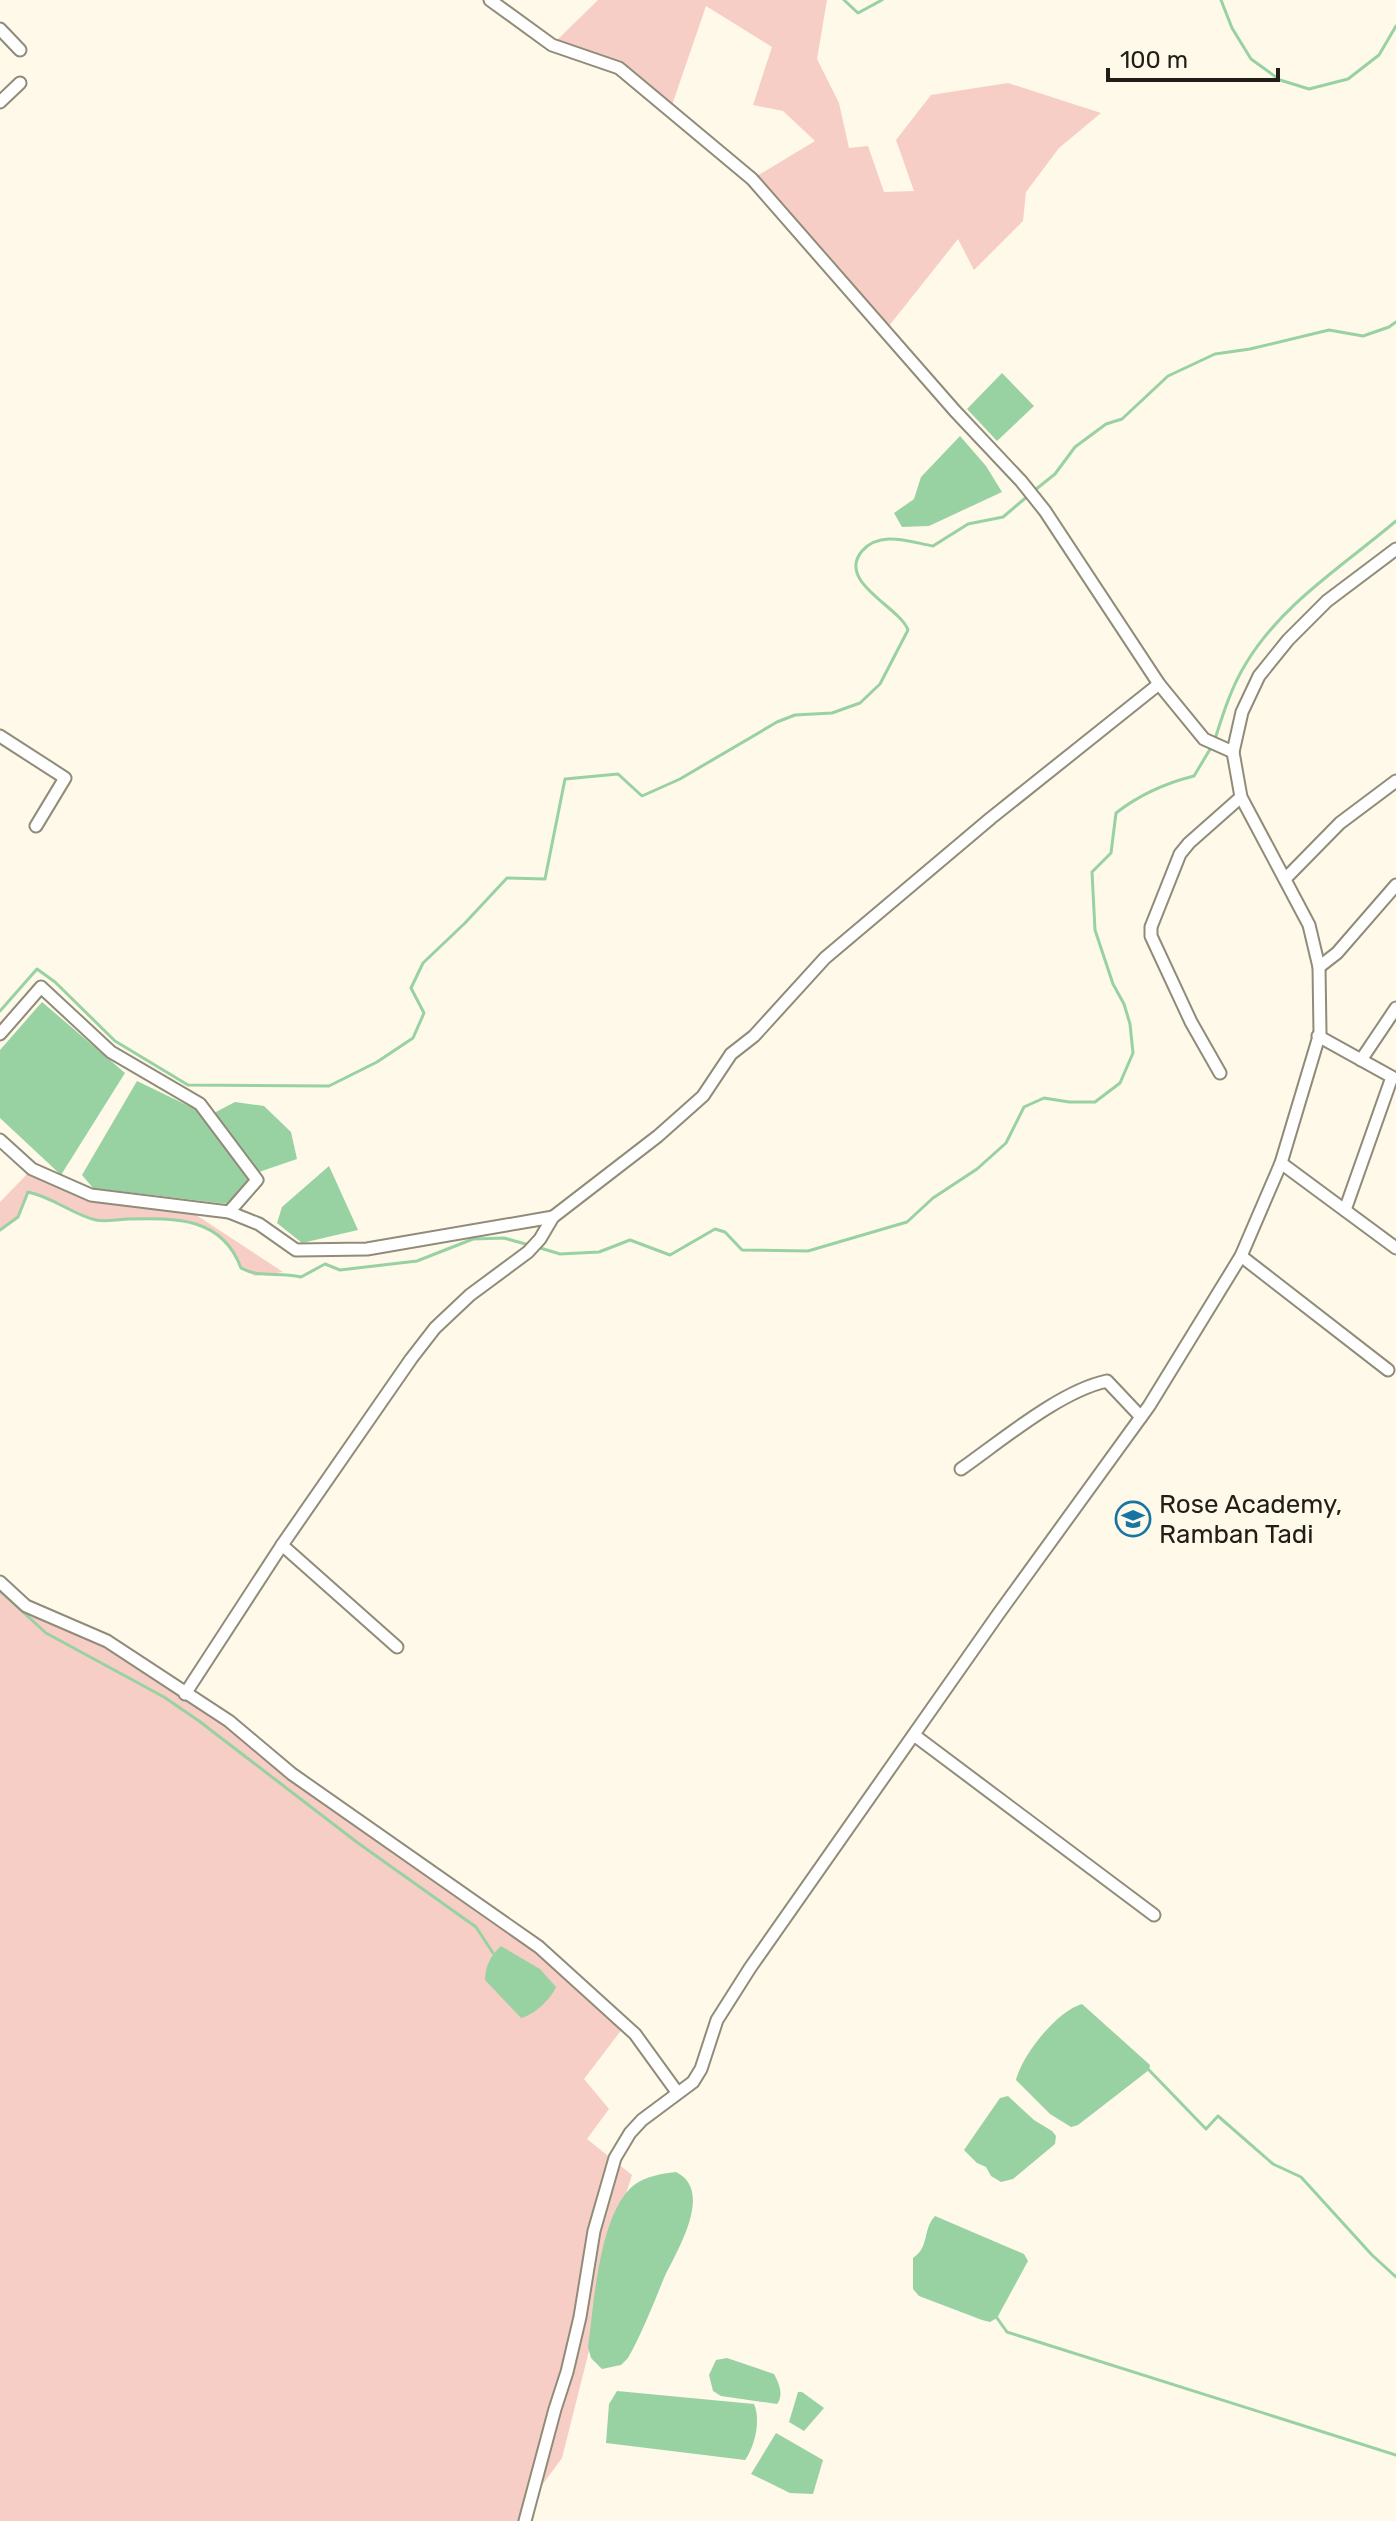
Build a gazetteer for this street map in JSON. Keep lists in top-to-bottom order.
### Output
{
  "places": {
    "school or university": ["Rose Academy, Ramban Tadi"]
  },
  "scale_bar": "100 m"
}
